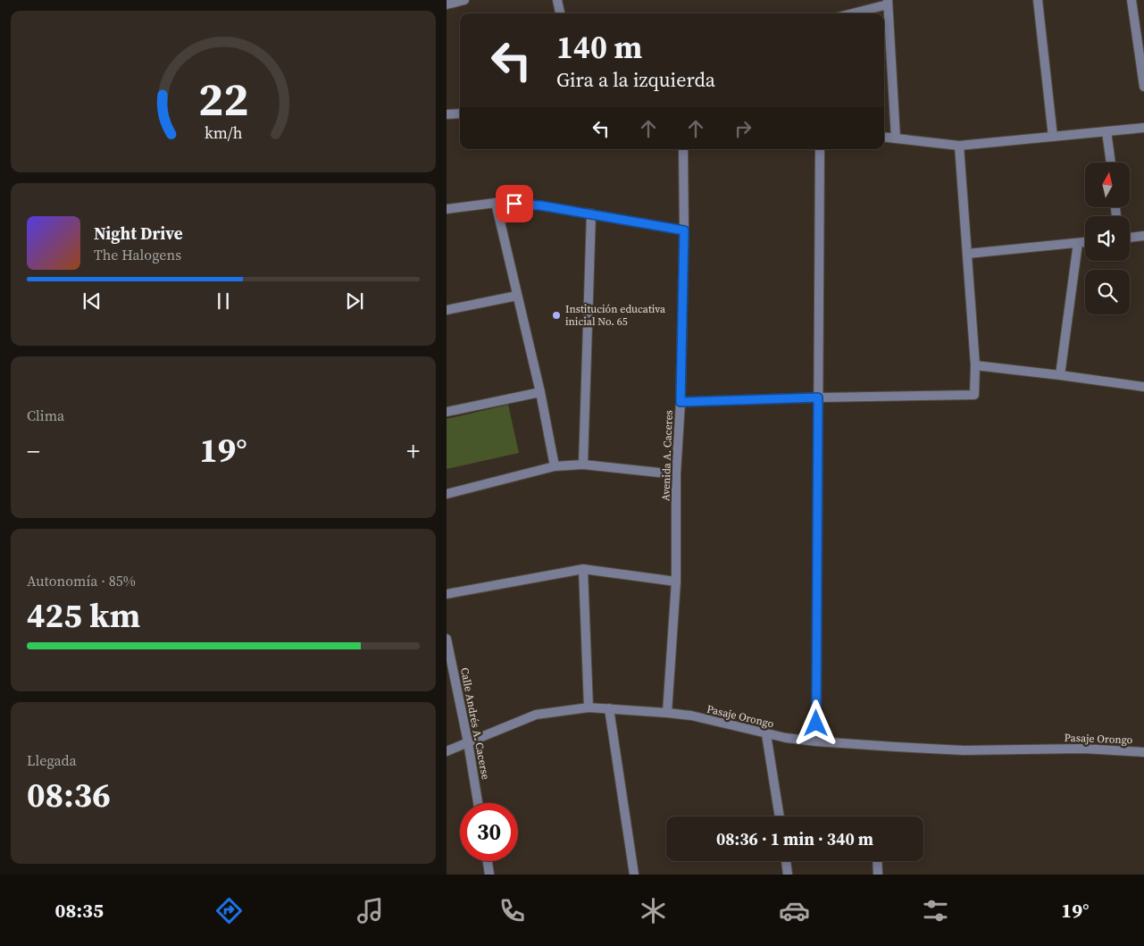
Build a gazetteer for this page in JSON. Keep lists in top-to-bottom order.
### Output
{
  "streets": {
    "street": ["Avenida A. Caceres", "Pasaje Orongo", "Calle Andrés A. Cacerse"]
  },
  "crossings": [
    ["Avenida A. Caceres", "Pasaje Orongo"],
    ["Pasaje Orongo", "Calle Andrés A. Cacerse"]
  ],
  "places": ["Institución educativa inicial No. 65"],
  "north": "top",
  "page": {
    "turn": ["140 m", "Gira a la izquierda"],
    "song": ["Night Drive", "The Halogens"],
    "tile": [
      "Clima",
      ["Autonomía · 85%", "425 km"],
      ["Llegada", "08:36"]
    ],
    "heat": ["−", "19°", "+"],
    "limit": "30",
    "trip": "08:36 · 1 min · 340 m",
    "tabs": ["08:35", "19°"],
    "gauge": ["22", "km/h"]
  }
}
